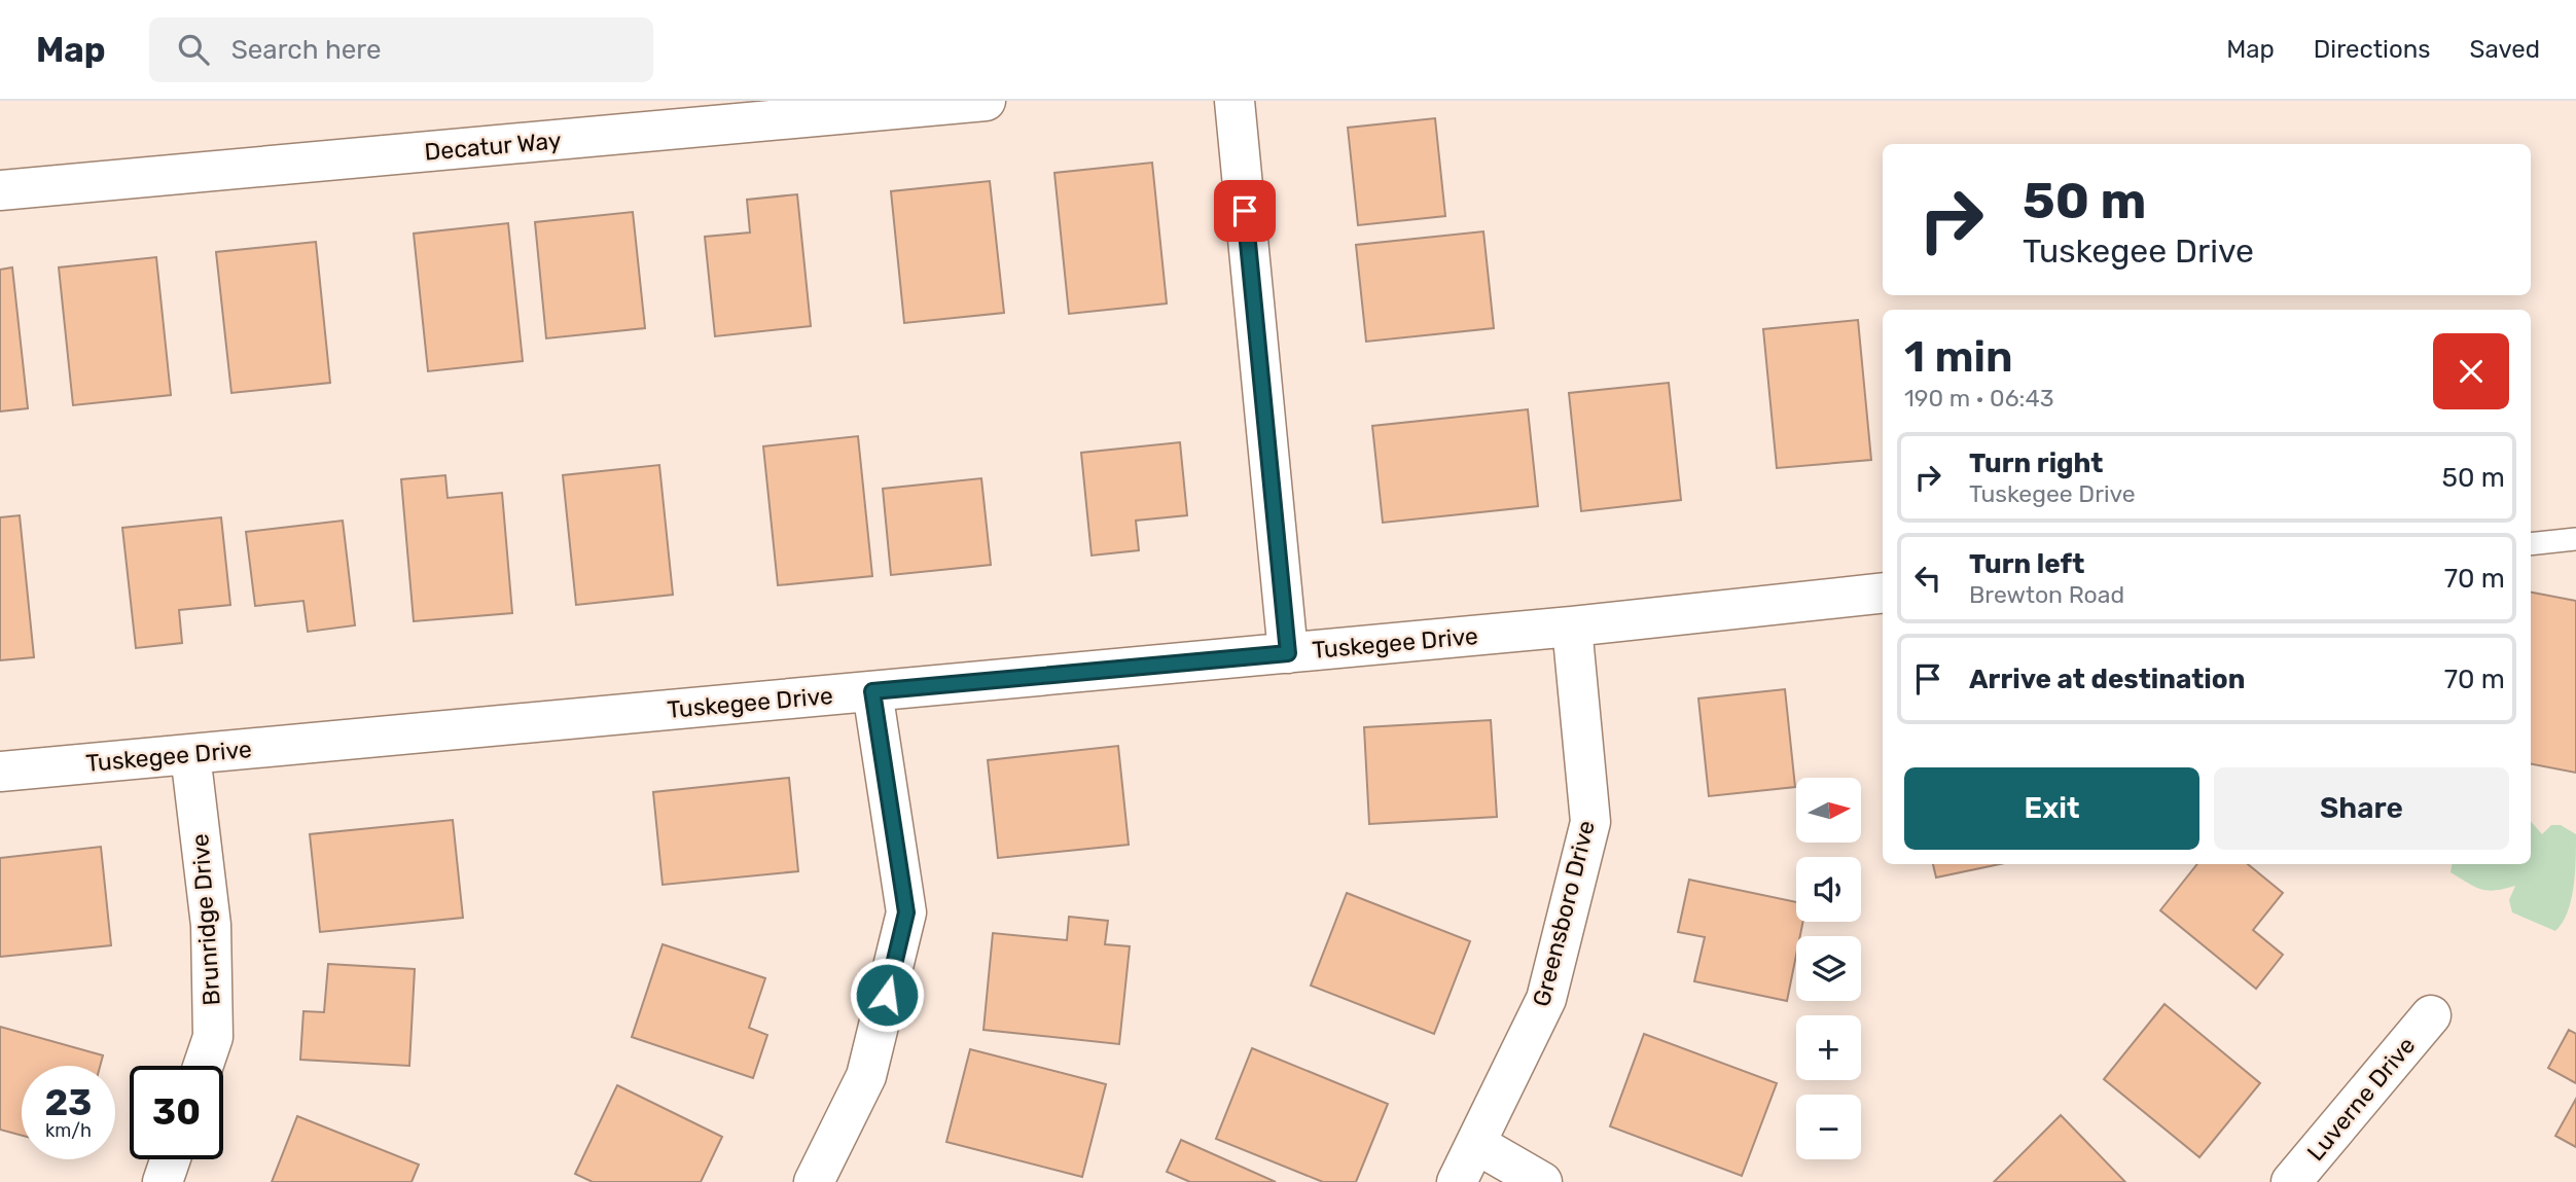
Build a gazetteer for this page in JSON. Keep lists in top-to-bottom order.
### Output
{
  "streets": {
    "street": [
      "Decatur Way",
      "Tuskegee Drive",
      "Greensboro Drive",
      "Brunridge Drive",
      "Luverne Drive"
    ]
  },
  "crossings": [
    ["Tuskegee Drive", "Greensboro Drive"],
    ["Tuskegee Drive", "Brunridge Drive"]
  ],
  "north": "right",
  "page": {
    "header": "Map",
    "search": "Search here",
    "nav": ["Map", "Directions", "Saved"],
    "turn": ["50 m", "Tuskegee Drive"],
    "heading": ["1 min", "190 m · 06:43"],
    "list": [
      {
        "name": "Turn right",
        "note": "Tuskegee Drive",
        "value": "50 m"
      },
      {
        "name": "Turn left",
        "note": "Brewton Road",
        "value": "70 m"
      },
      {
        "name": "Arrive at destination",
        "value": "70 m"
      }
    ],
    "buttons": ["Exit", "Share"],
    "map_buttons": ["+", "−"],
    "speed": "23 km/h",
    "limit": "30"
  }
}
